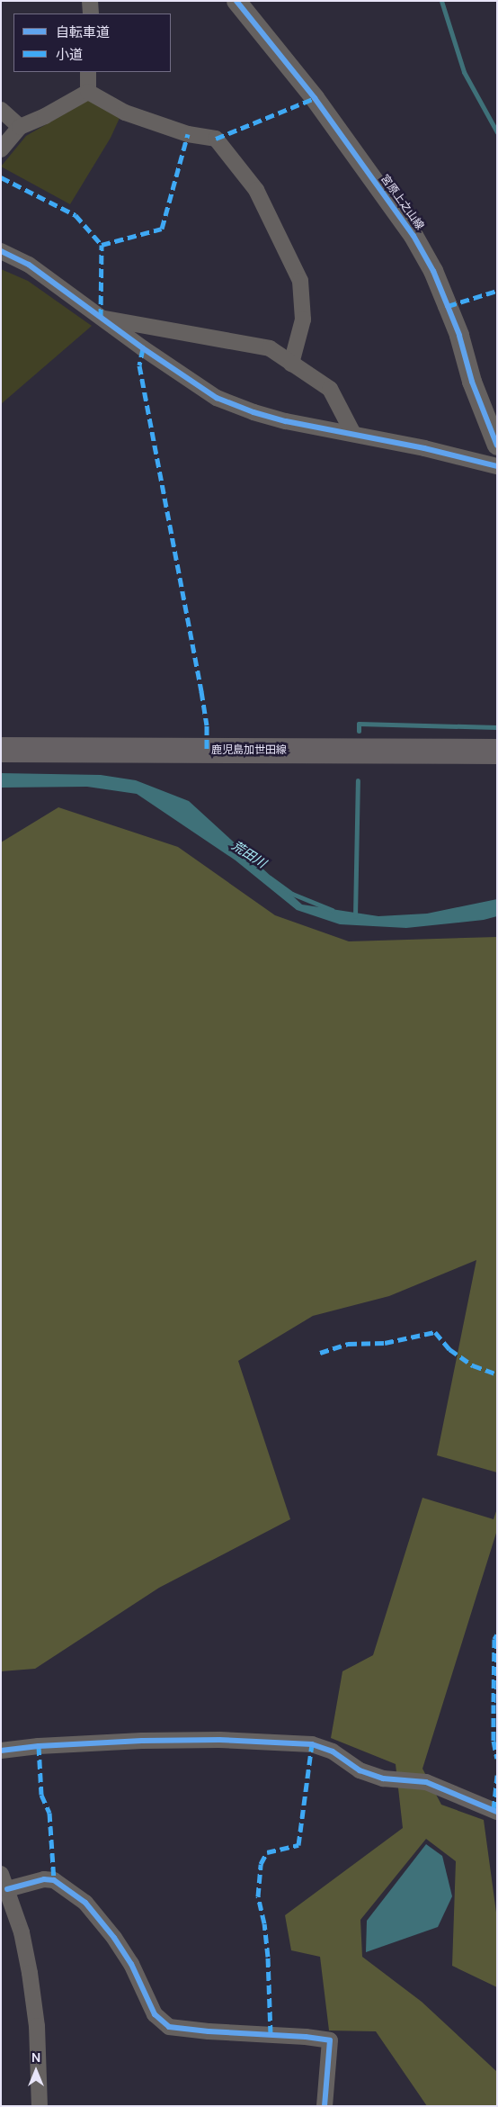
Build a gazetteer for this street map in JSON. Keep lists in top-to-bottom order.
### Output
{
  "streets": {
    "main road": ["鹿児島加世田線"],
    "street": ["宮原上之山線"]
  },
  "water": ["荒田川"],
  "legend": ["自転車道", "小道"],
  "north": "top"
}
